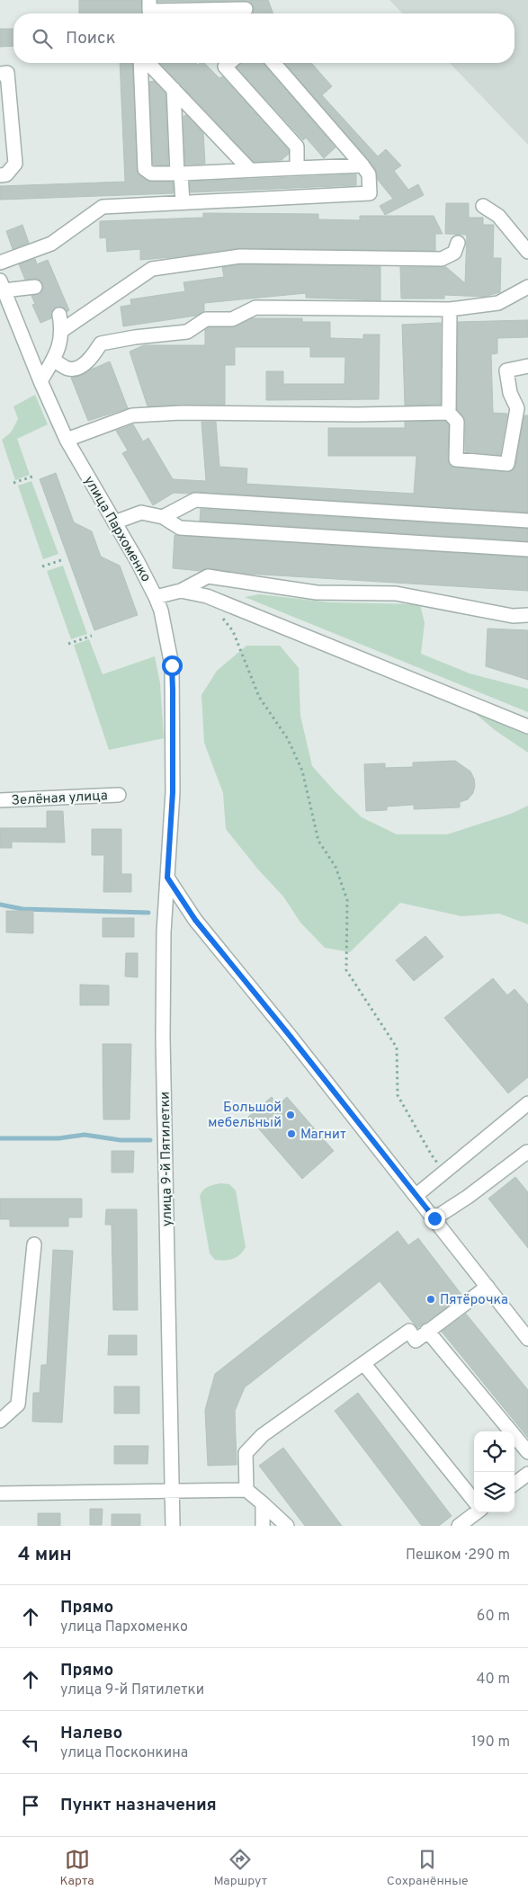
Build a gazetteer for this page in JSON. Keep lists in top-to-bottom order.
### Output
{
  "streets": {
    "street": ["улица Пархоменко", "Зелёная улица", "улица 9-й Пятилетки"]
  },
  "crossings": [
    ["улица Пархоменко", "улица 9-й Пятилетки"]
  ],
  "places": ["Большой мебельный", "Магнит", "Пятёрочка"],
  "page": {
    "search": "Поиск",
    "heading": ["4 мин", "Пешком · 290 m"],
    "list": [
      ["Прямо", "улица Пархоменко", "60 m"],
      ["Прямо", "улица 9-й Пятилетки", "40 m"],
      ["Налево", "улица Посконкина", "190 m"],
      "Пункт назначения"
    ],
    "nav": ["Карта", "Маршрут", "Сохранённые"]
  }
}
